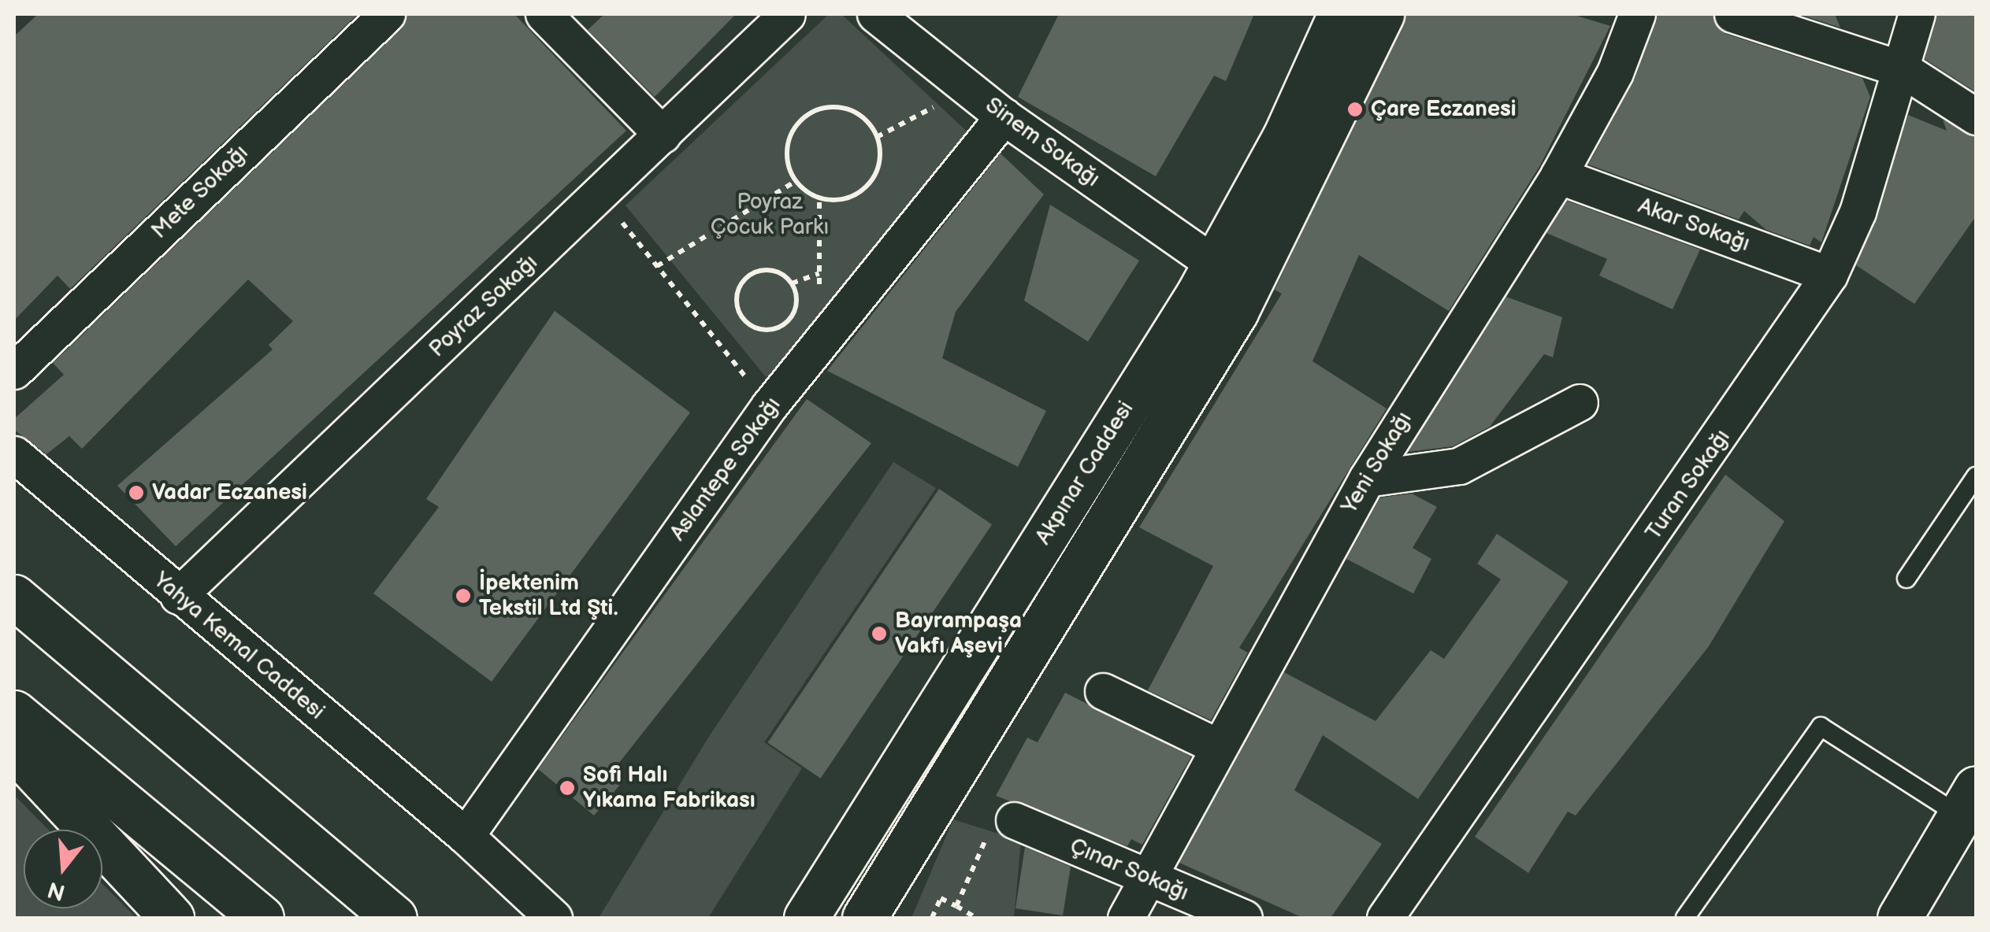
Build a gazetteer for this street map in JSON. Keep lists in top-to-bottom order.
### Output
{
  "streets": {
    "main road": ["Akpınar Caddesi"],
    "street": [
      "Sinem Sokağı",
      "Mete Sokağı",
      "Akar Sokağı",
      "Poyraz Sokağı",
      "Yeni Sokağı",
      "Aslantepe Sokağı",
      "Turan Sokağı",
      "Yahya Kemal Caddesi",
      "Çınar Sokağı"
    ]
  },
  "crossings": [
    ["Sinem Sokağı", "Aslantepe Sokağı"],
    ["Sinem Sokağı", "Akpınar Caddesi"],
    ["Akar Sokağı", "Yeni Sokağı"],
    ["Akar Sokağı", "Turan Sokağı"],
    ["Poyraz Sokağı", "Yahya Kemal Caddesi"],
    ["Yeni Sokağı", "Çınar Sokağı"],
    ["Aslantepe Sokağı", "Yahya Kemal Caddesi"]
  ],
  "parks": ["Poyraz Çocuk Parkı"],
  "places": [
    "Çare Eczanesi",
    "Vadar Eczanesi",
    "İpektenim Tekstil Ltd Şti.",
    "Bayrampaşa Vakfı Aşevi",
    "Sofi Halı Yıkama Fabrikası"
  ],
  "north": "bottom"
}
